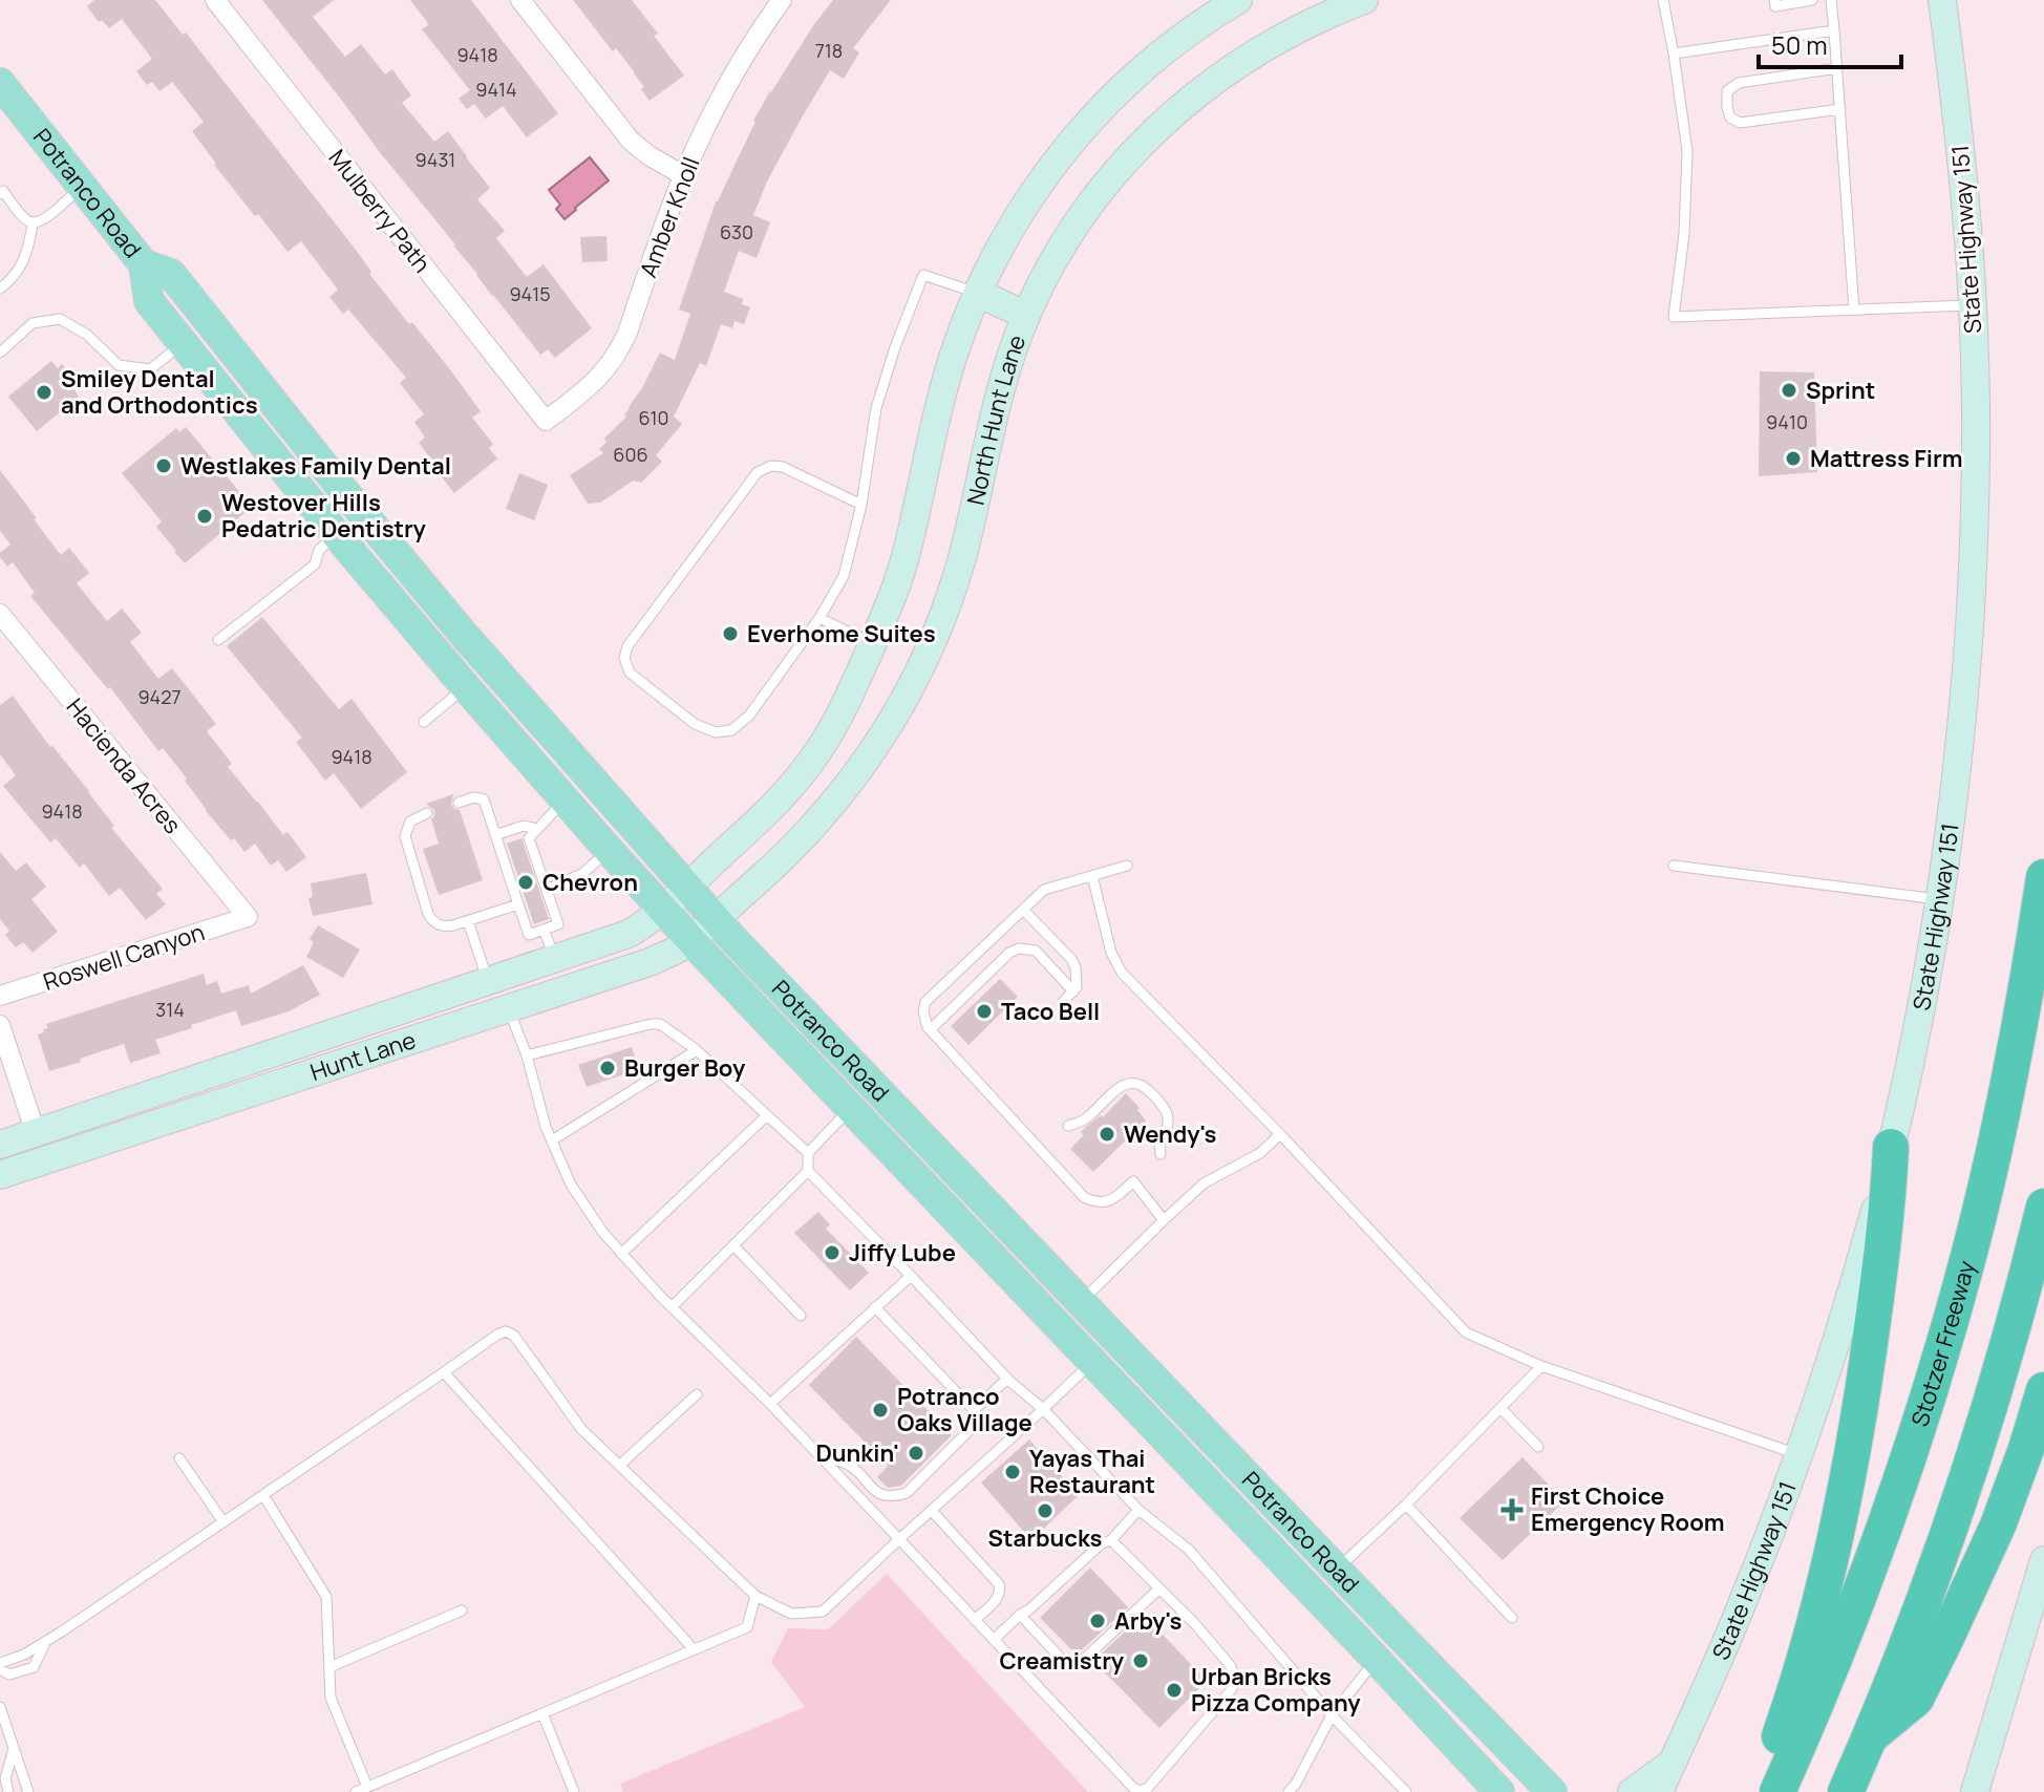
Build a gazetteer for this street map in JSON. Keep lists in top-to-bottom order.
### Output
{
  "streets": {
    "highway": ["Stotzer Freeway"],
    "main road": [
      "Potranco Road",
      "State Highway 151",
      "North Hunt Lane",
      "Hunt Lane"
    ],
    "street": [
      "Mulberry Path",
      "Amber Knoll",
      "Hacienda Acres",
      "Roswell Canyon"
    ]
  },
  "crossings": [
    ["Potranco Road", "North Hunt Lane"],
    ["Potranco Road", "Hunt Lane"],
    ["Mulberry Path", "Amber Knoll"],
    ["North Hunt Lane", "Hunt Lane"],
    ["Hacienda Acres", "Roswell Canyon"]
  ],
  "places": {
    "other": [
      "Sprint",
      "Smiley Dental and Orthodontics",
      "Mattress Firm",
      "Westlakes Family Dental",
      "Westover Hills Pedatric Dentistry",
      "Everhome Suites",
      "Chevron",
      "Taco Bell",
      "Burger Boy",
      "Wendy's",
      "Jiffy Lube",
      "Potranco Oaks Village",
      "Dunkin'",
      "Yayas Thai Restaurant",
      "Starbucks",
      "Arby's",
      "Creamistry",
      "Urban Bricks Pizza Company"
    ],
    "health": ["First Choice Emergency Room"]
  },
  "house_numbers": [
    "718",
    "9418",
    "9414",
    "9431",
    "630",
    "9415",
    "610",
    "9410",
    "606",
    "9427",
    "9418",
    "9418",
    "314"
  ],
  "scale_bar": "50 m"
}
